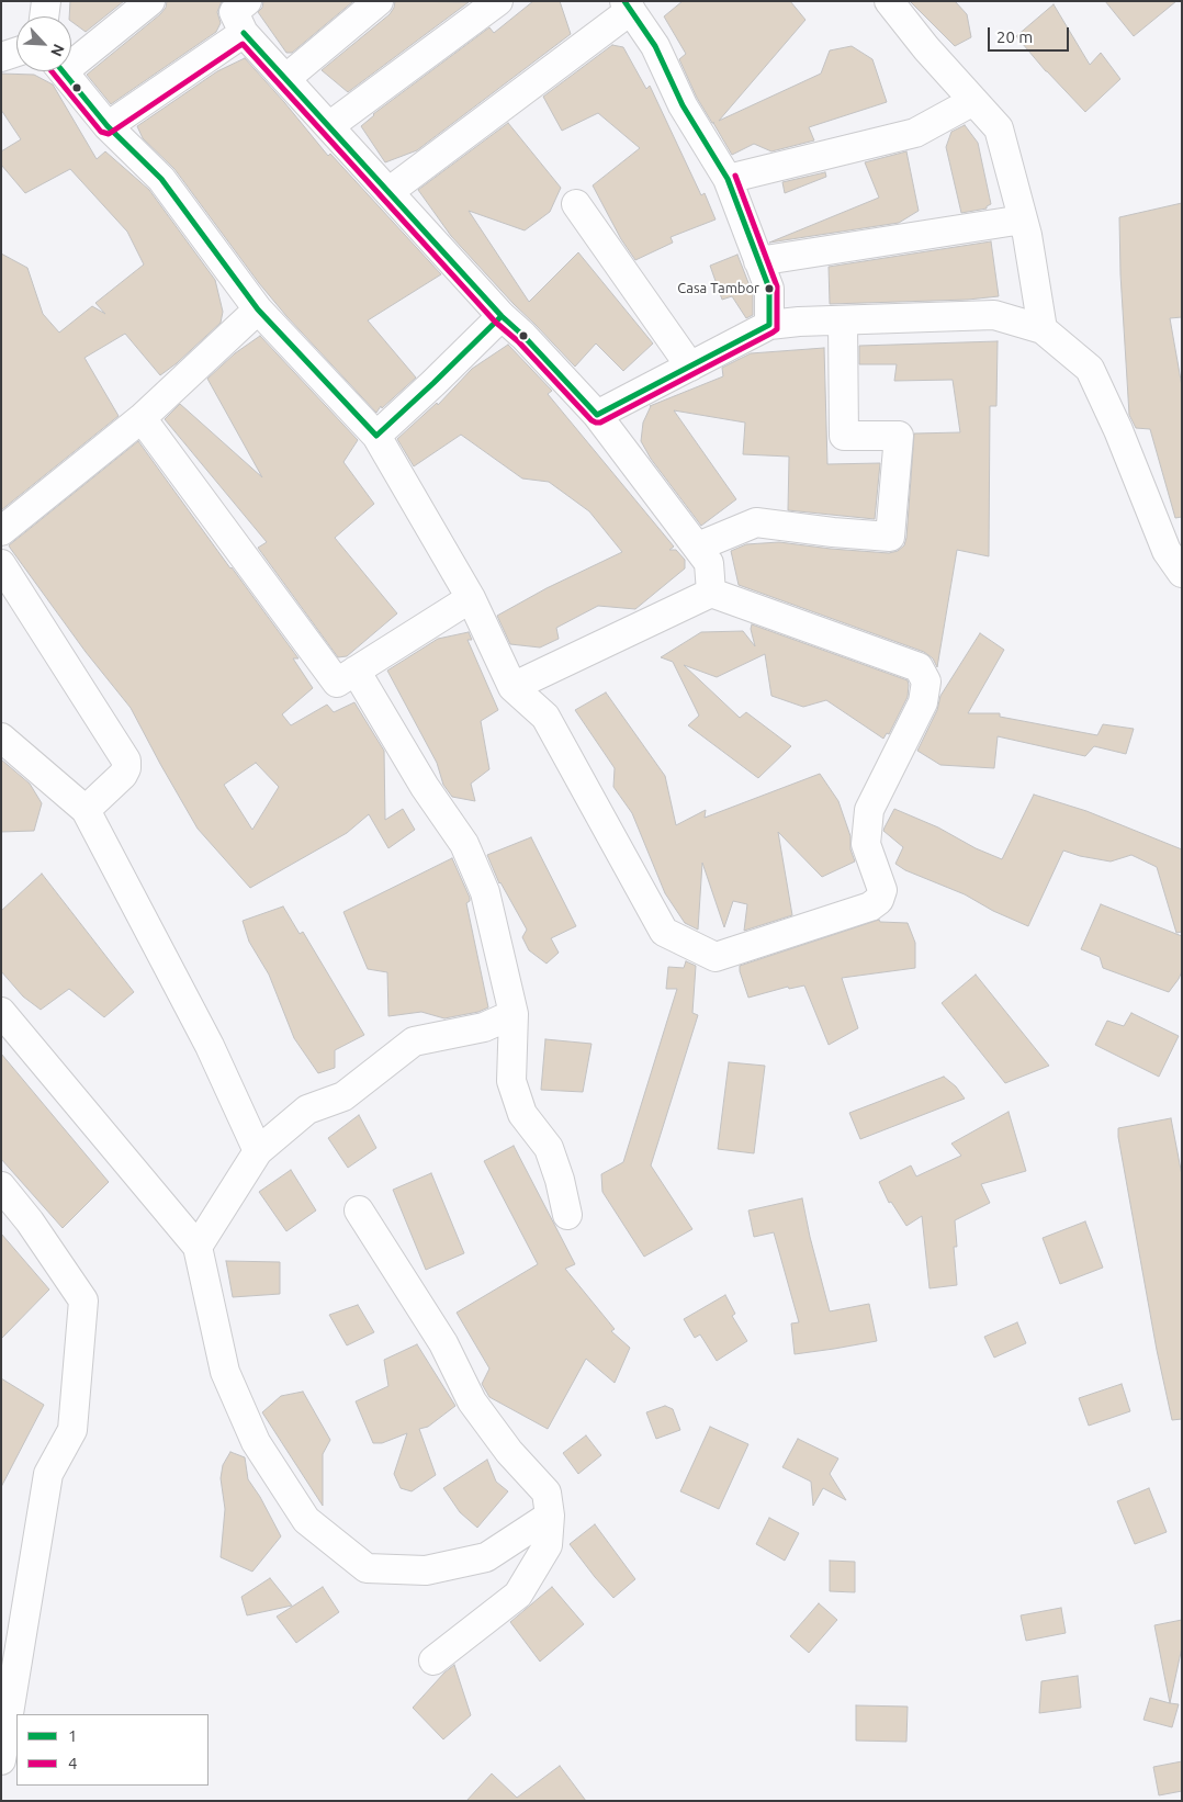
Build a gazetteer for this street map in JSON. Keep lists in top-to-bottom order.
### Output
{
  "places": ["Casa Tambor"],
  "lines": ["transit line 1", "transit line 4"],
  "legend": ["1", "4"],
  "scale_bar": "20 m",
  "north": "bottom right"
}
